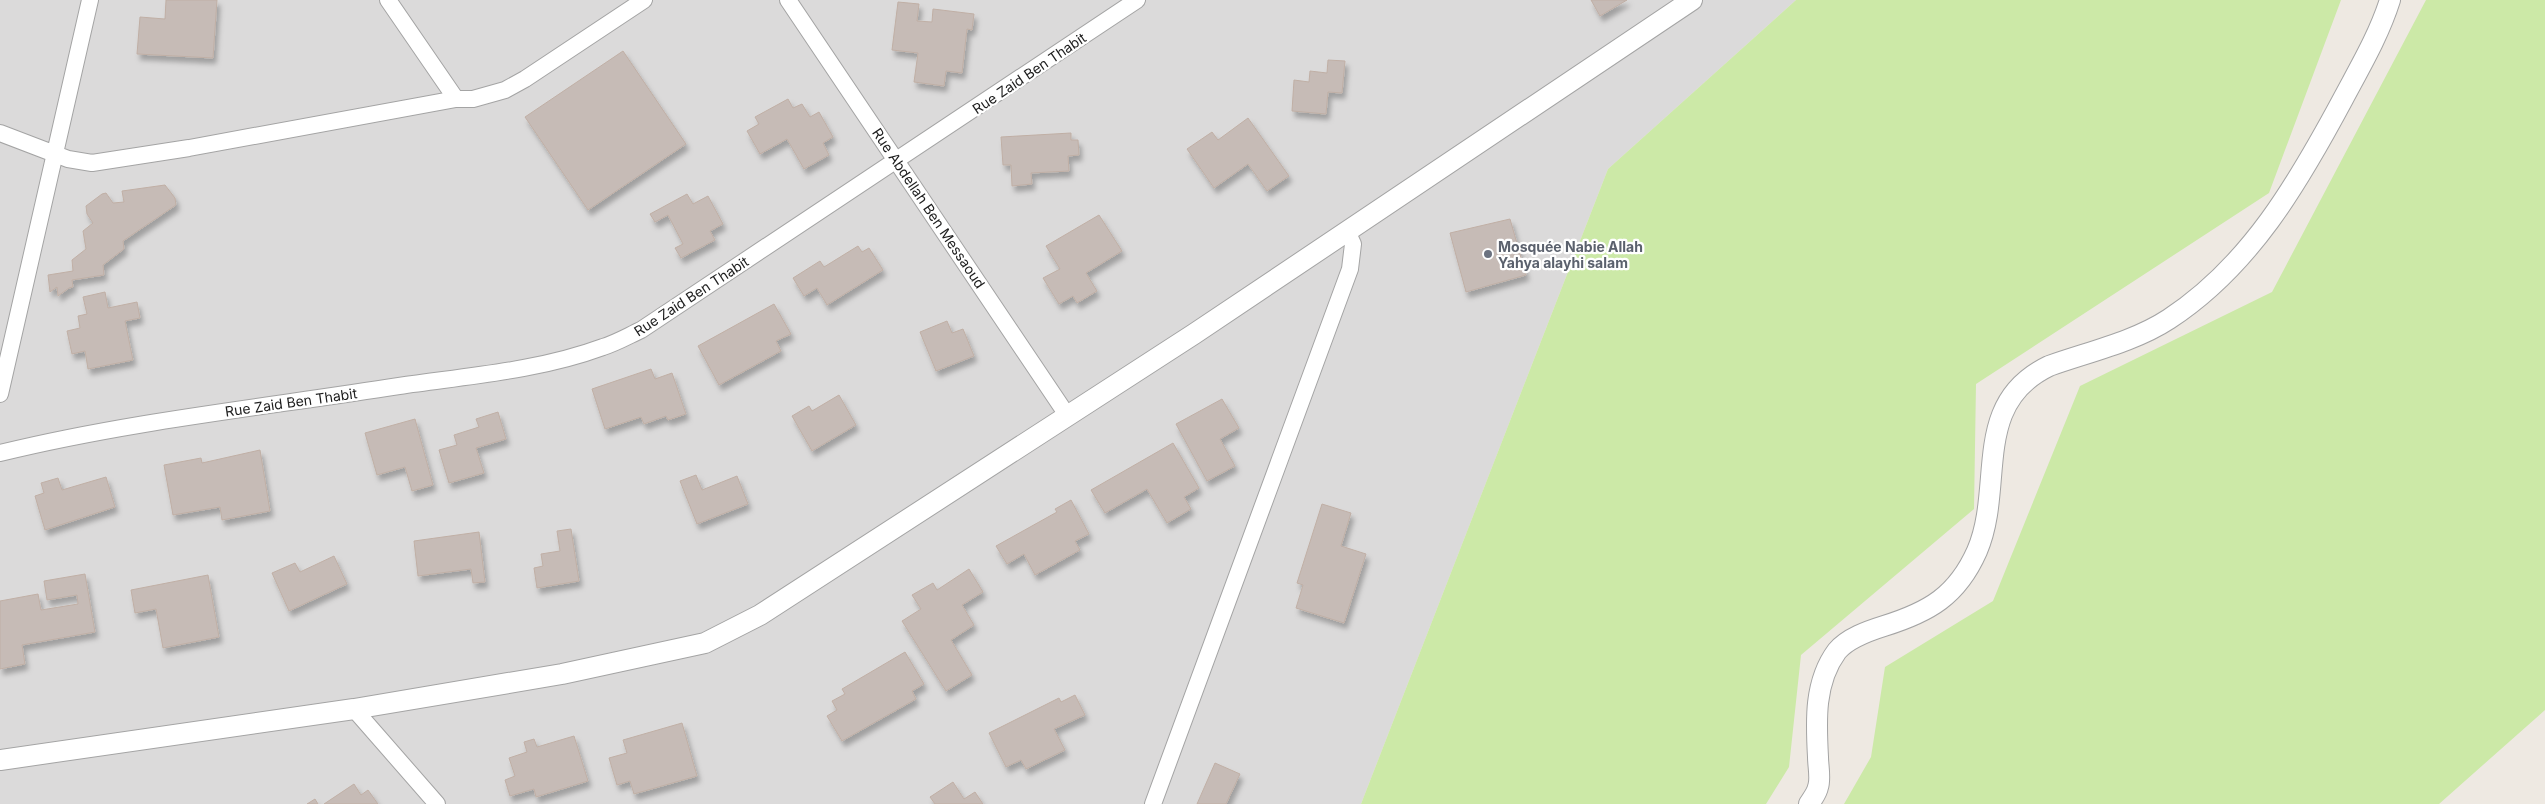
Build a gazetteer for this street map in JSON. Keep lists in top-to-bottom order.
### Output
{
  "streets": {
    "street": ["Rue Zaid Ben Thabit", "Rue Abdellah Ben Messaoud"]
  },
  "crossings": [
    ["Rue Zaid Ben Thabit", "Rue Abdellah Ben Messaoud"]
  ],
  "places": ["Mosquée Nabie Allah Yahya alayhi salam"]
}
